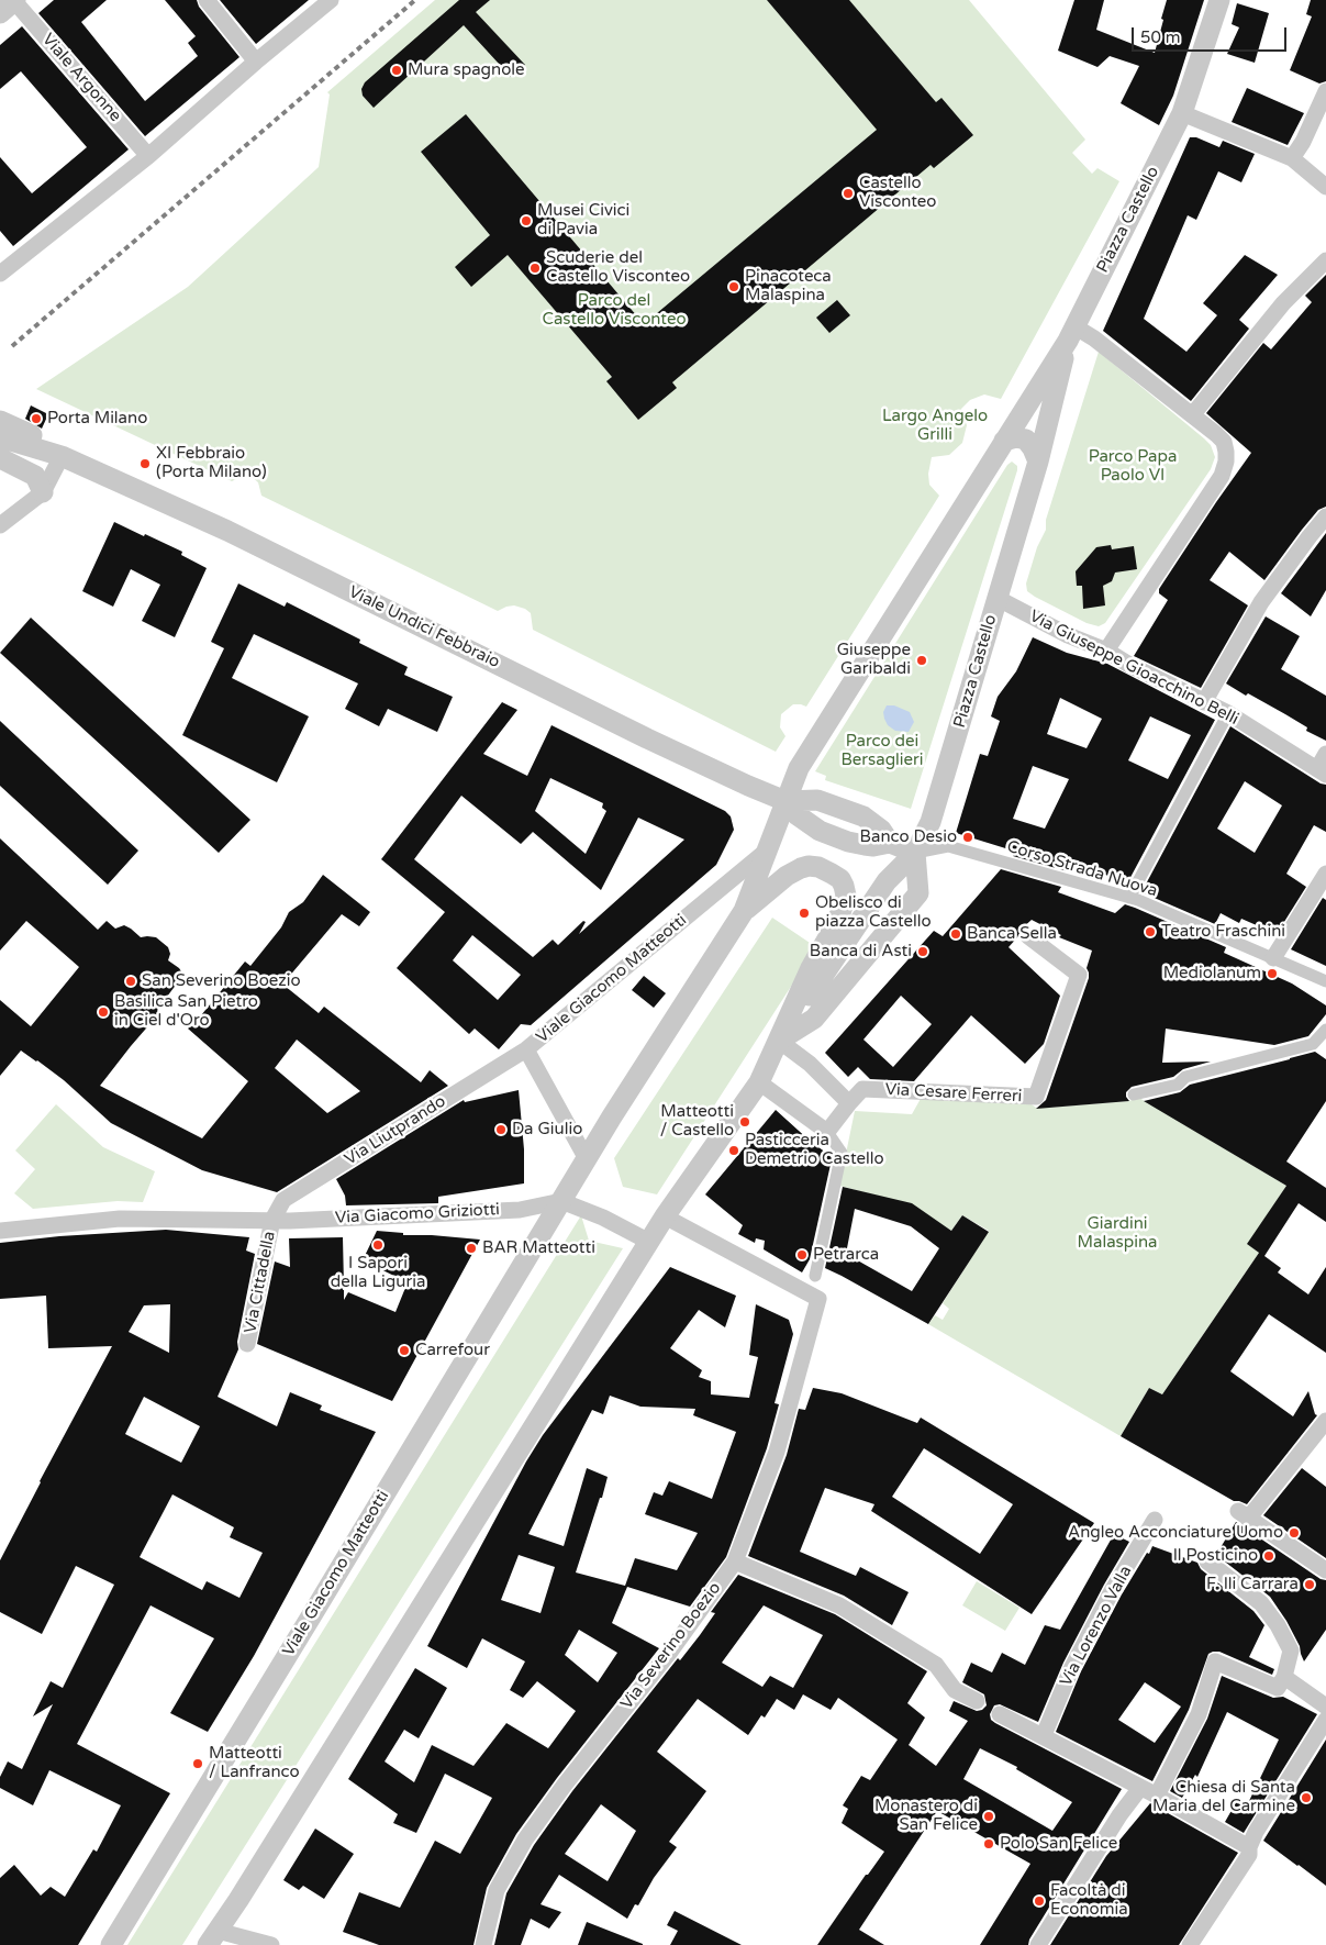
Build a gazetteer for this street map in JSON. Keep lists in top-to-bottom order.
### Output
{
  "streets": {
    "street": [
      "Viale Argonne",
      "Piazza Castello",
      "Viale Undici Febbraio",
      "Via Giuseppe Gioacchino Belli",
      "Corso Strada Nuova",
      "Viale Giacomo Matteotti",
      "Via Cesare Ferreri",
      "Via Liutprando",
      "Via Giacomo Griziotti",
      "Via Cittadella",
      "Via Lorenzo Valla",
      "Via Severino Boezio"
    ]
  },
  "crossings": [
    ["Piazza Castello", "Viale Undici Febbraio"],
    ["Piazza Castello", "Via Giuseppe Gioacchino Belli"],
    ["Piazza Castello", "Corso Strada Nuova"],
    ["Piazza Castello", "Viale Giacomo Matteotti"],
    ["Viale Undici Febbraio", "Viale Giacomo Matteotti"],
    ["Corso Strada Nuova", "Viale Giacomo Matteotti"],
    ["Viale Giacomo Matteotti", "Via Liutprando"],
    ["Viale Giacomo Matteotti", "Via Giacomo Griziotti"],
    ["Viale Giacomo Matteotti", "Via Severino Boezio"],
    ["Via Liutprando", "Via Giacomo Griziotti"],
    ["Via Liutprando", "Via Cittadella"],
    ["Via Giacomo Griziotti", "Via Cittadella"]
  ],
  "parks": [
    "Parco del Castello Visconteo",
    "Largo Angelo Grilli",
    "Parco Papa Paolo VI",
    "Parco dei Bersaglieri",
    "Giardini Malaspina"
  ],
  "places": [
    "Mura spagnole",
    "Castello Visconteo",
    "Musei Civici di Pavia",
    "Scuderie del Castello Visconteo",
    "Pinacoteca Malaspina",
    "Porta Milano",
    "XI Febbraio (Porta Milano)",
    "Giuseppe Garibaldi",
    "Banco Desio",
    "Obelisco di piazza Castello",
    "Teatro Fraschini",
    "Banca Sella",
    "Banca di Asti",
    "Mediolanum",
    "San Severino Boezio",
    "Basilica San Pietro in Ciel d'Oro",
    "Matteotti / Castello",
    "Da Giulio",
    "Pasticceria Demetrio Castello",
    "I Sapori della Liguria",
    "BAR Matteotti",
    "Petrarca",
    "Carrefour",
    "Angleo Acconciature Uomo",
    "Il Posticino",
    "F. lli Carrara",
    "Matteotti / Lanfranco",
    "Chiesa di Santa Maria del Carmine",
    "Monastero di San Felice",
    "Polo San Felice",
    "Facoltà di Economia"
  ],
  "scale_bar": "50 m"
}
